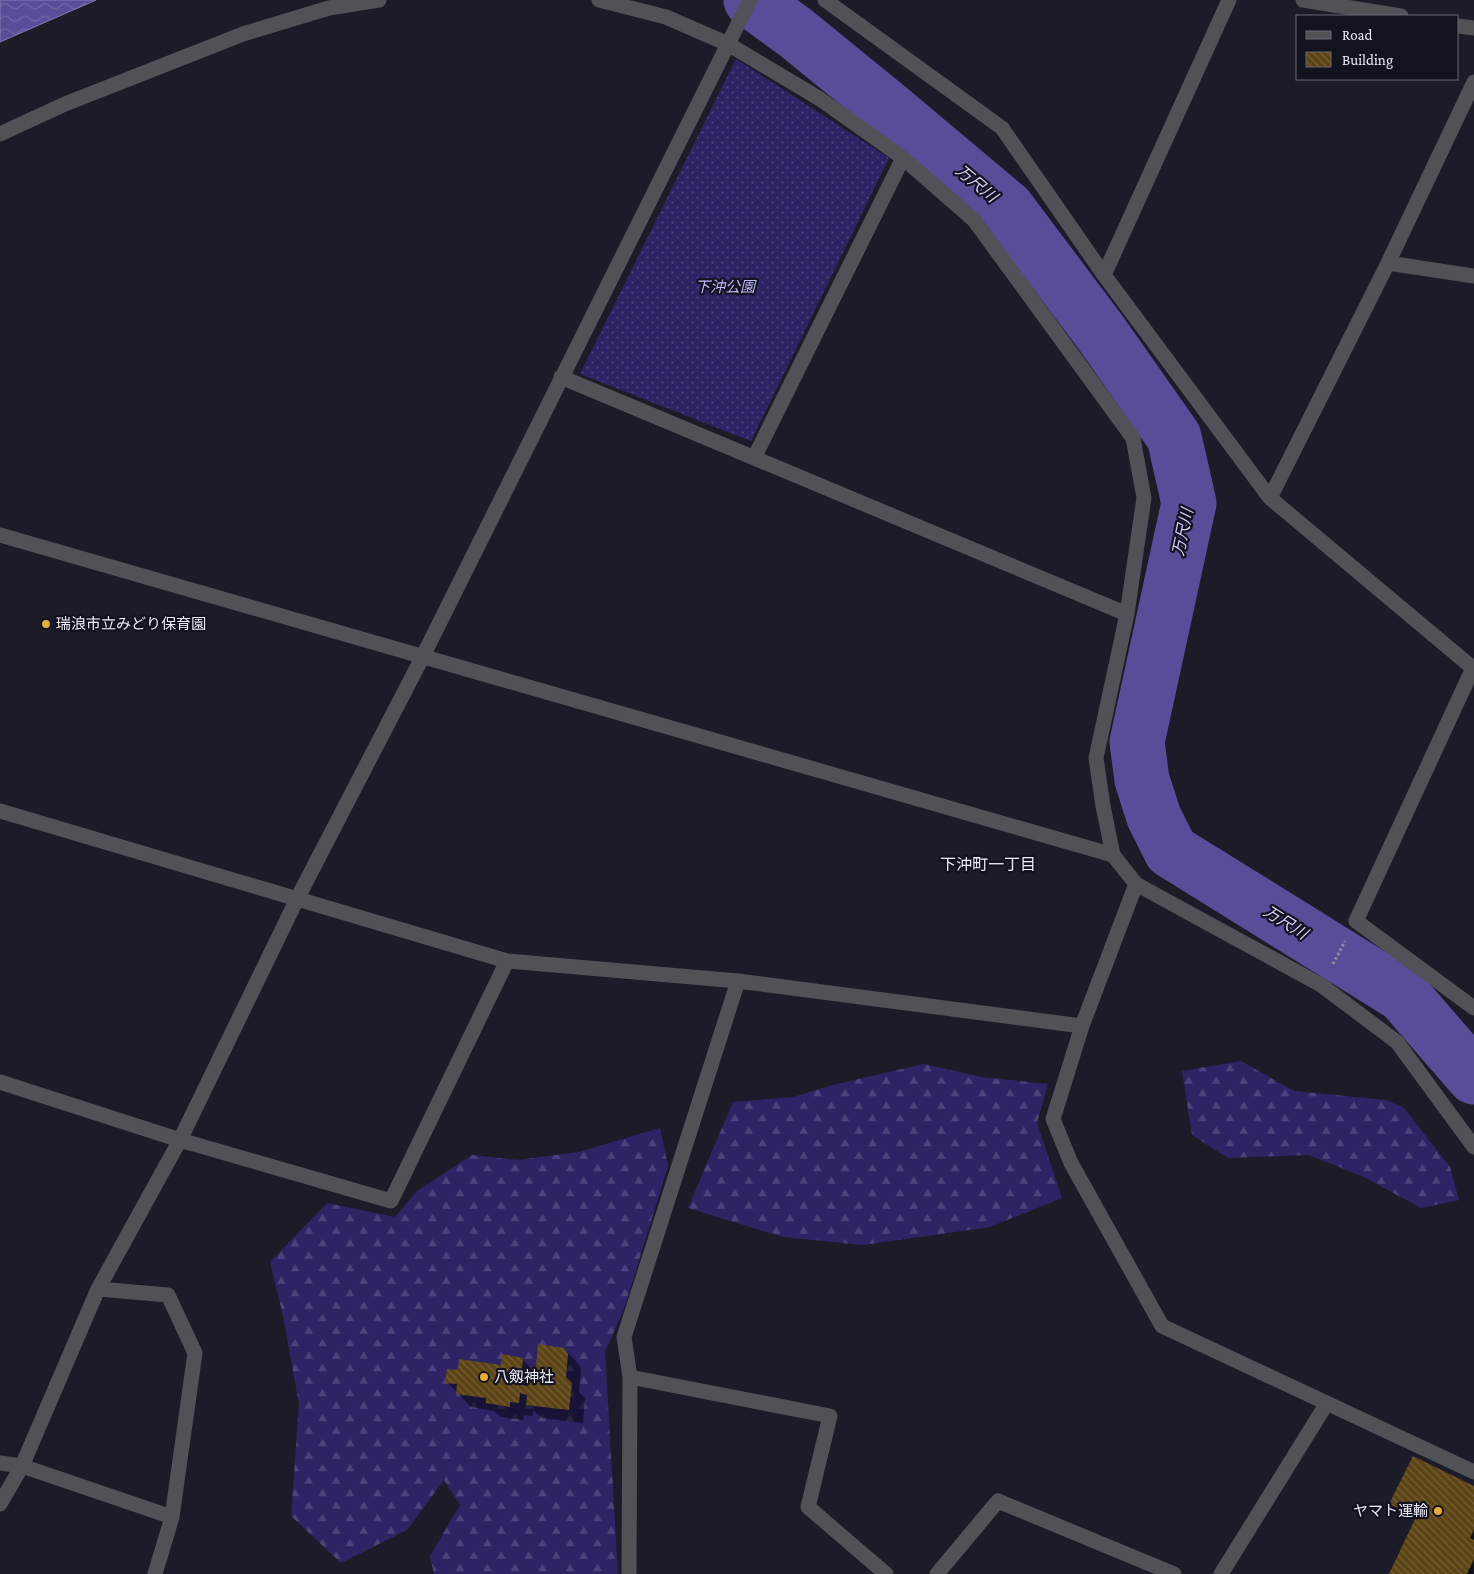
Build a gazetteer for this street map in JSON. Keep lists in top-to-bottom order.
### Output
{
  "districts": ["下沖町一丁目"],
  "water": ["万尺川"],
  "parks": ["下沖公園"],
  "places": ["瑞浪市立みどり保育園", "八剱神社", "ヤマト運輸"],
  "legend": ["Road", "Building"]
}
